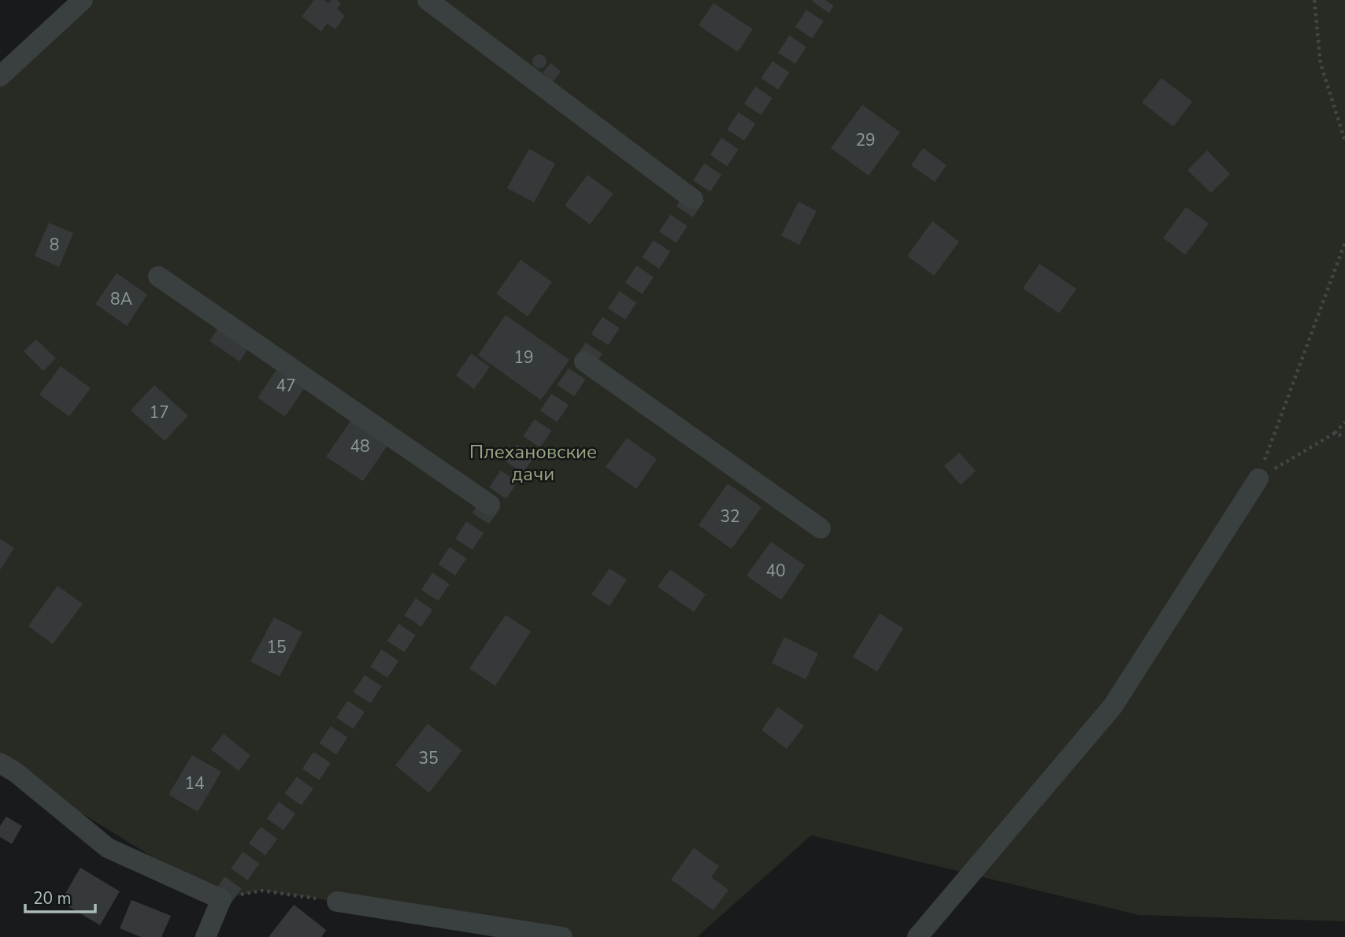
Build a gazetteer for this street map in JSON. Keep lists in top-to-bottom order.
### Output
{
  "parks": ["Плехановские дачи"],
  "house_numbers": [
    "29",
    "8",
    "8А",
    "19",
    "47",
    "17",
    "48",
    "32",
    "40",
    "15",
    "35",
    "14"
  ],
  "scale_bar": "20 m"
}
